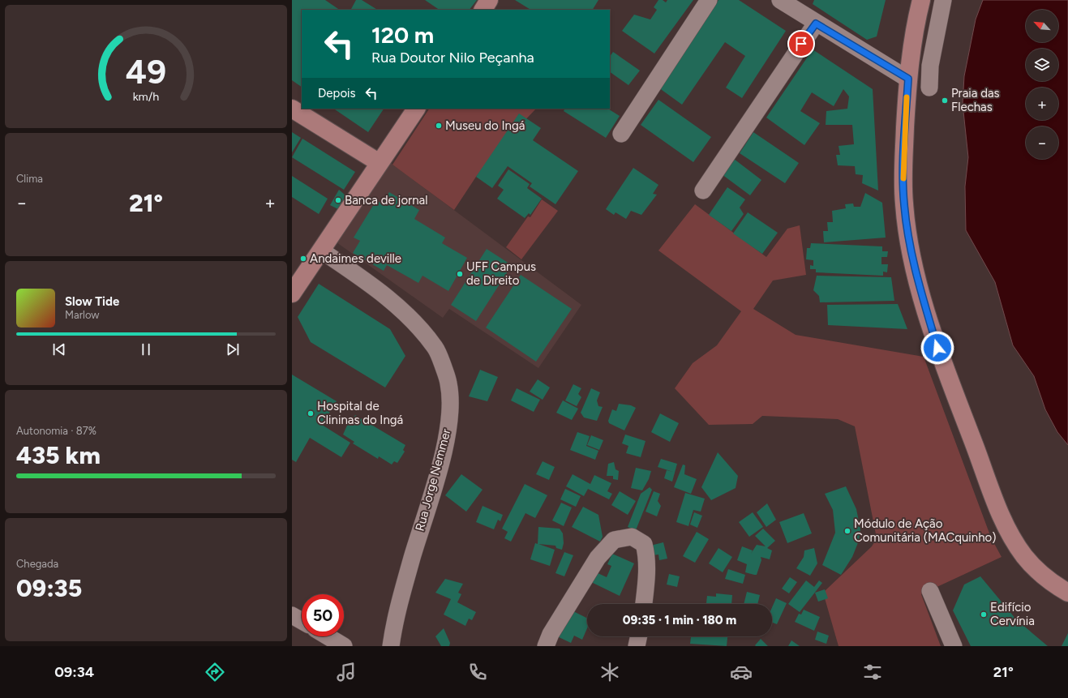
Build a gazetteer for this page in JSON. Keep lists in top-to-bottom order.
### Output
{
  "streets": {
    "street": ["Rua Jorge Nemmer"]
  },
  "places": [
    "Praia das Flechas",
    "Museu do Ingá",
    "Banca de jornal",
    "Andaimes deville",
    "UFF Campus de Direito",
    "Hospital de Clininas do Ingá",
    "Módulo de Ação Comunitária (MACquinho)",
    "Edifício Cervínia"
  ],
  "north": "top left",
  "page": {
    "map_buttons": ["+", "−"],
    "turn": ["120 m", "Rua Doutor Nilo Peçanha"],
    "then": "Depois",
    "tile": [
      "Clima",
      ["Autonomia · 87%", "435 km"],
      ["Chegada", "09:35"]
    ],
    "heat": ["−", "21°", "+"],
    "song": ["Slow Tide", "Marlow"],
    "limit": "50",
    "trip": "09:35 · 1 min · 180 m",
    "tabs": ["09:34", "21°"],
    "gauge": ["49", "km/h"]
  }
}
